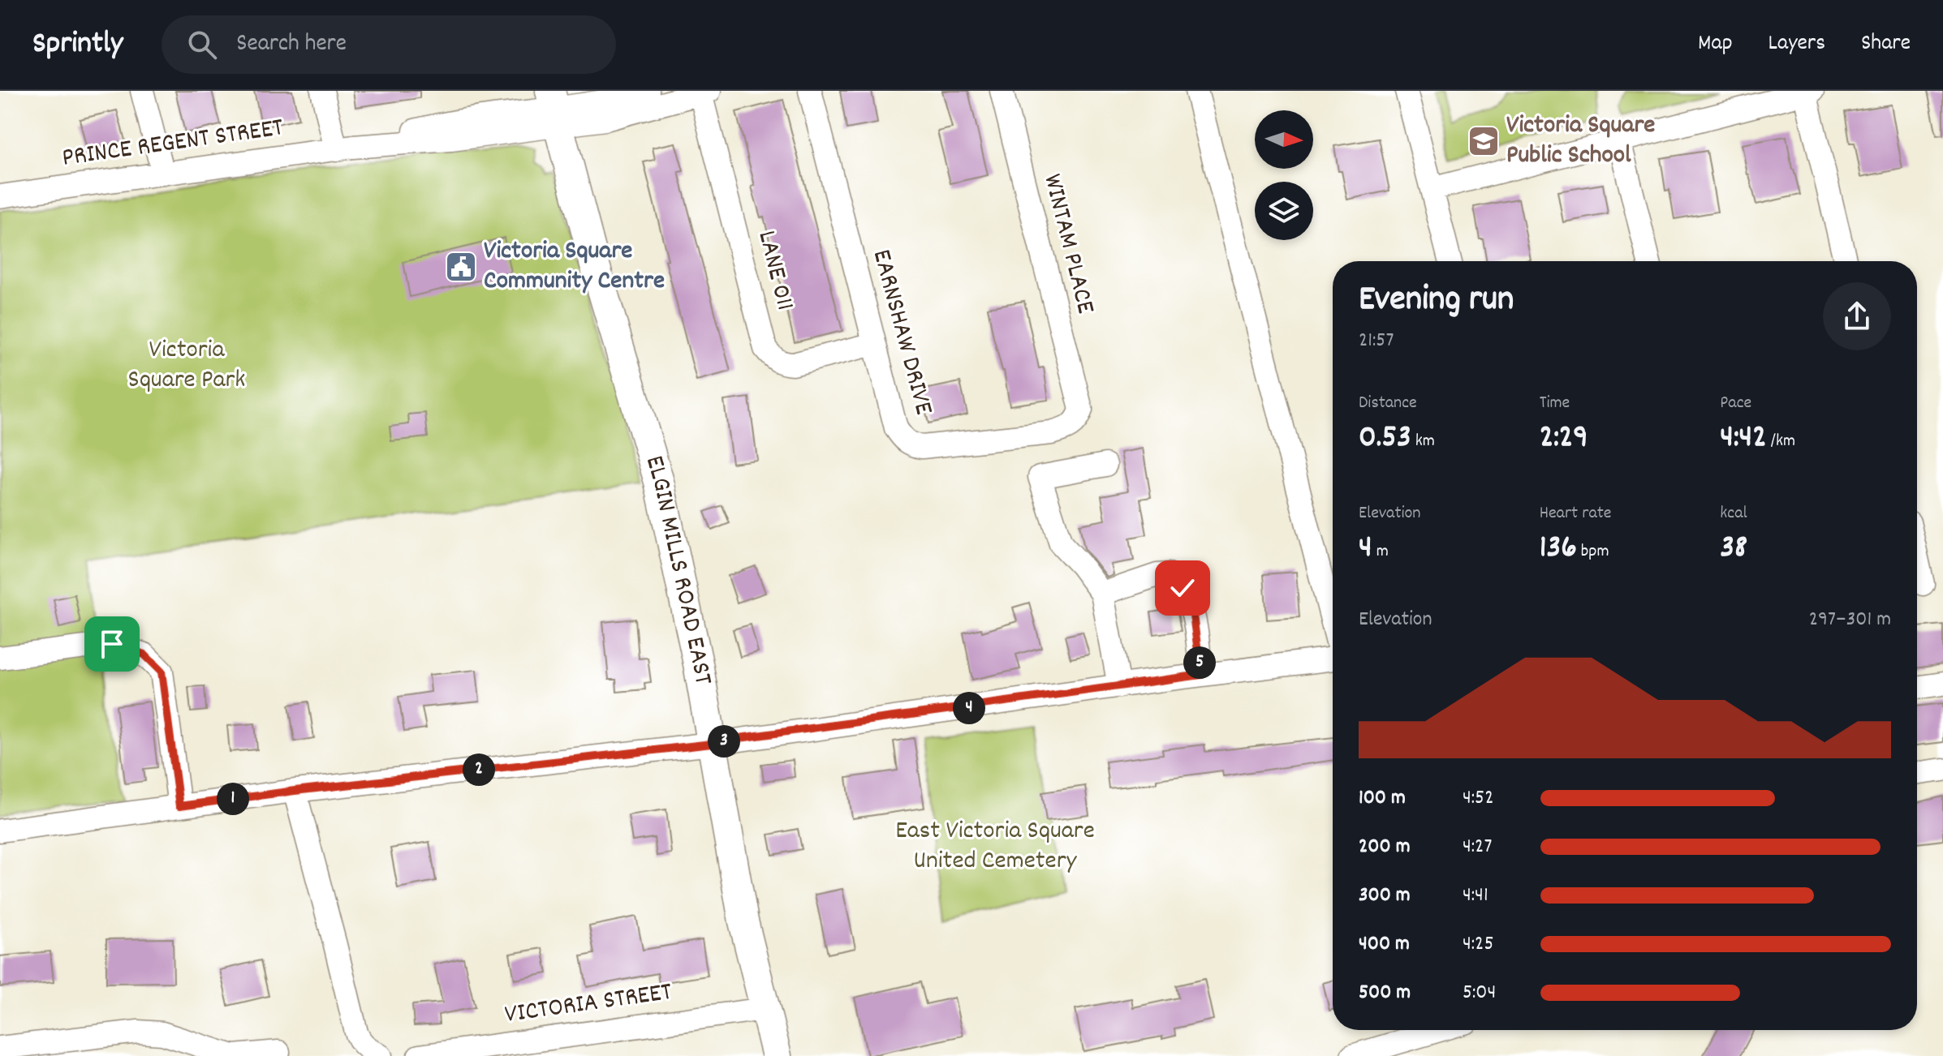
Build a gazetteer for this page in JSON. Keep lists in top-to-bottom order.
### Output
{
  "streets": {
    "main road": ["ELGIN MILLS ROAD EAST"],
    "street": [
      "PRINCE REGENT STREET",
      "WINTAM PLACE",
      "LANE 011",
      "EARNSHAW DRIVE",
      "VICTORIA STREET"
    ]
  },
  "crossings": [
    ["PRINCE REGENT STREET", "ELGIN MILLS ROAD EAST"],
    ["WINTAM PLACE", "EARNSHAW DRIVE"],
    ["LANE 011", "EARNSHAW DRIVE"],
    ["ELGIN MILLS ROAD EAST", "VICTORIA STREET"]
  ],
  "parks": ["Victoria Square Park", "East Victoria Square United Cemetery"],
  "places": {
    "school or university": ["Victoria Square Public School"],
    "public building": ["Victoria Square Community Centre"]
  },
  "north": "right",
  "page": {
    "header": "Sprintly",
    "search": "Search here",
    "nav": ["Map", "Layers", "Share"],
    "heading": ["Evening run", "21:57"],
    "stats": [
      ["Distance", "0.53 km"],
      ["Time", "2:29"],
      ["Pace", "4:42 /km"],
      ["Elevation", "4 m"],
      ["Heart rate", "136 bpm"],
      ["kcal", "38"]
    ],
    "chart": ["Elevation", "297–301 m"],
    "pins": [
      "5",
      "4",
      "3",
      "2",
      "1"
    ],
    "list": [
      {
        "name": "100 m",
        "note": "4:52"
      },
      {
        "name": "200 m",
        "note": "4:27"
      },
      {
        "name": "300 m",
        "note": "4:41"
      },
      {
        "name": "400 m",
        "note": "4:25"
      },
      {
        "name": "500 m",
        "note": "5:04"
      }
    ]
  }
}
